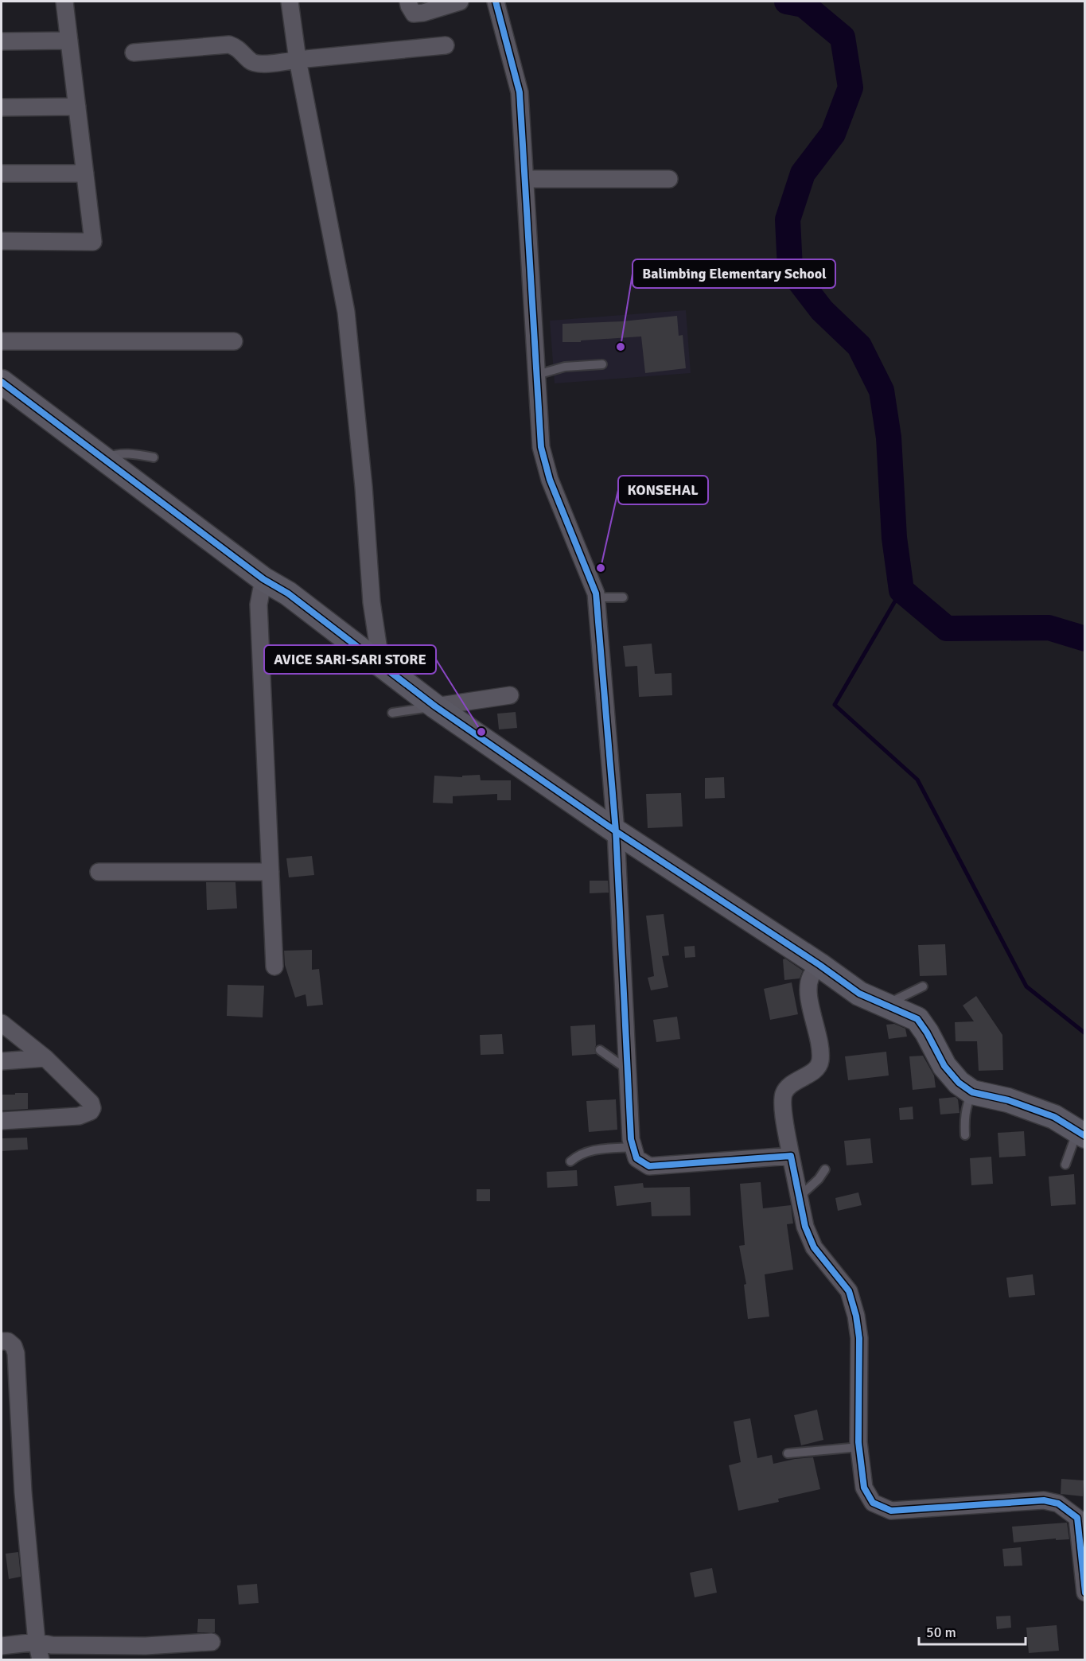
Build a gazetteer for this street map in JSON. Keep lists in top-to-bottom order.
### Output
{
  "places": ["Balimbing Elementary School", "KONSEHAL", "AVICE SARI-SARI STORE"],
  "scale_bar": "50 m"
}
